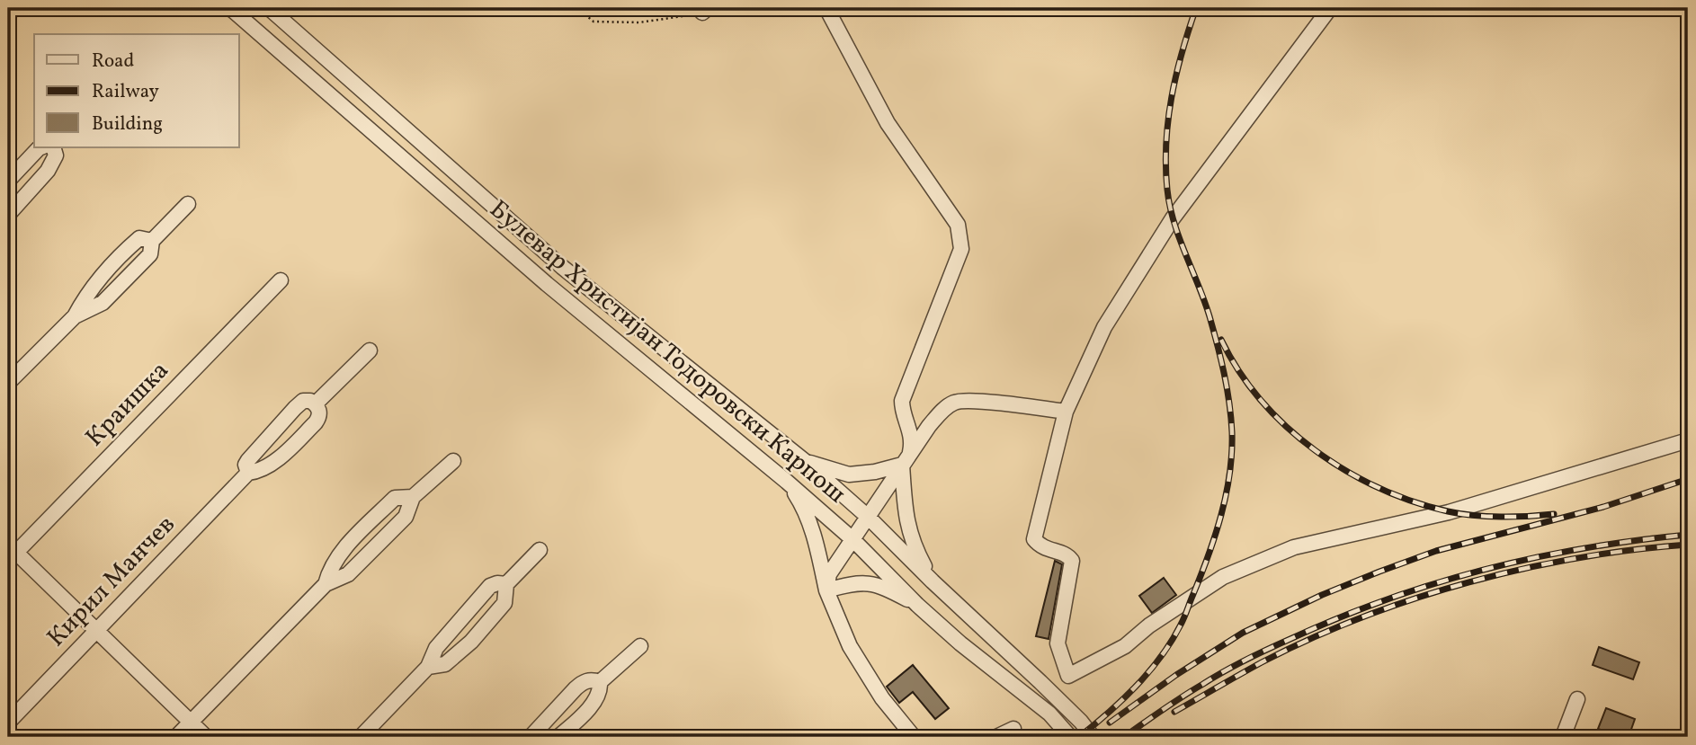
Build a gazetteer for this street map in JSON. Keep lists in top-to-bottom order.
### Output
{
  "streets": {
    "street": ["Булевар Христијан Тодоровски Карпош", "Краишка", "Кирил Манчев"]
  },
  "legend": ["Road", "Railway", "Building"]
}
